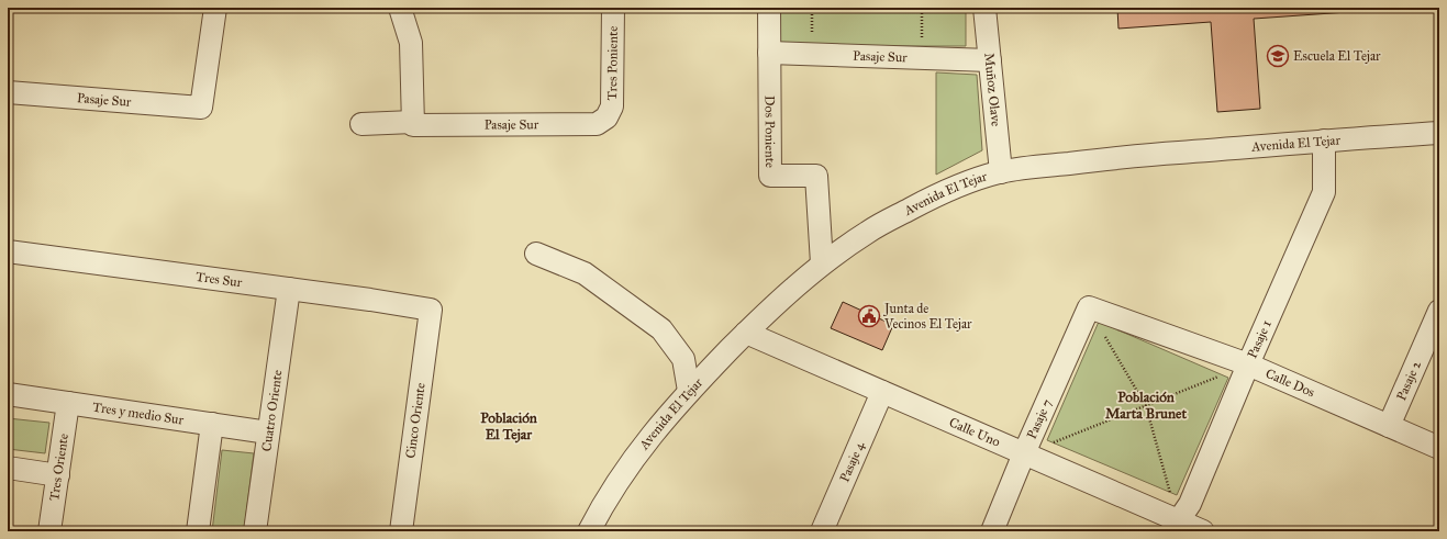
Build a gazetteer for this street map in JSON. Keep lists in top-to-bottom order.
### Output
{
  "streets": {
    "street": [
      "Pasaje Sur",
      "Tres Poniente",
      "Muñoz Olave",
      "Dos Poniente",
      "Avenida El Tejar",
      "Tres Sur",
      "Pasaje 1",
      "Pasaje 2",
      "Calle Dos",
      "Cuatro Oriente",
      "Tres y medio Sur",
      "Pasaje 7",
      "Cinco Oriente",
      "Calle Uno",
      "Pasaje 4",
      "Tres Oriente"
    ]
  },
  "crossings": [
    ["Pasaje Sur", "Tres Poniente"],
    ["Pasaje Sur", "Muñoz Olave"],
    ["Pasaje Sur", "Dos Poniente"],
    ["Muñoz Olave", "Avenida El Tejar"],
    ["Dos Poniente", "Avenida El Tejar"],
    ["Avenida El Tejar", "Pasaje 1"],
    ["Avenida El Tejar", "Calle Uno"],
    ["Tres Sur", "Cuatro Oriente"],
    ["Tres Sur", "Cinco Oriente"],
    ["Pasaje 1", "Calle Dos"],
    ["Pasaje 1", "Calle Uno"],
    ["Pasaje 2", "Calle Dos"],
    ["Calle Dos", "Pasaje 7"],
    ["Cuatro Oriente", "Tres y medio Sur"],
    ["Tres y medio Sur", "Tres Oriente"],
    ["Pasaje 7", "Calle Uno"],
    ["Calle Uno", "Pasaje 4"]
  ],
  "districts": ["Población Marta Brunet", "Población El Tejar"],
  "places": {
    "school or university": ["Escuela El Tejar"],
    "public building": ["Junta de Vecinos El Tejar"]
  }
}
